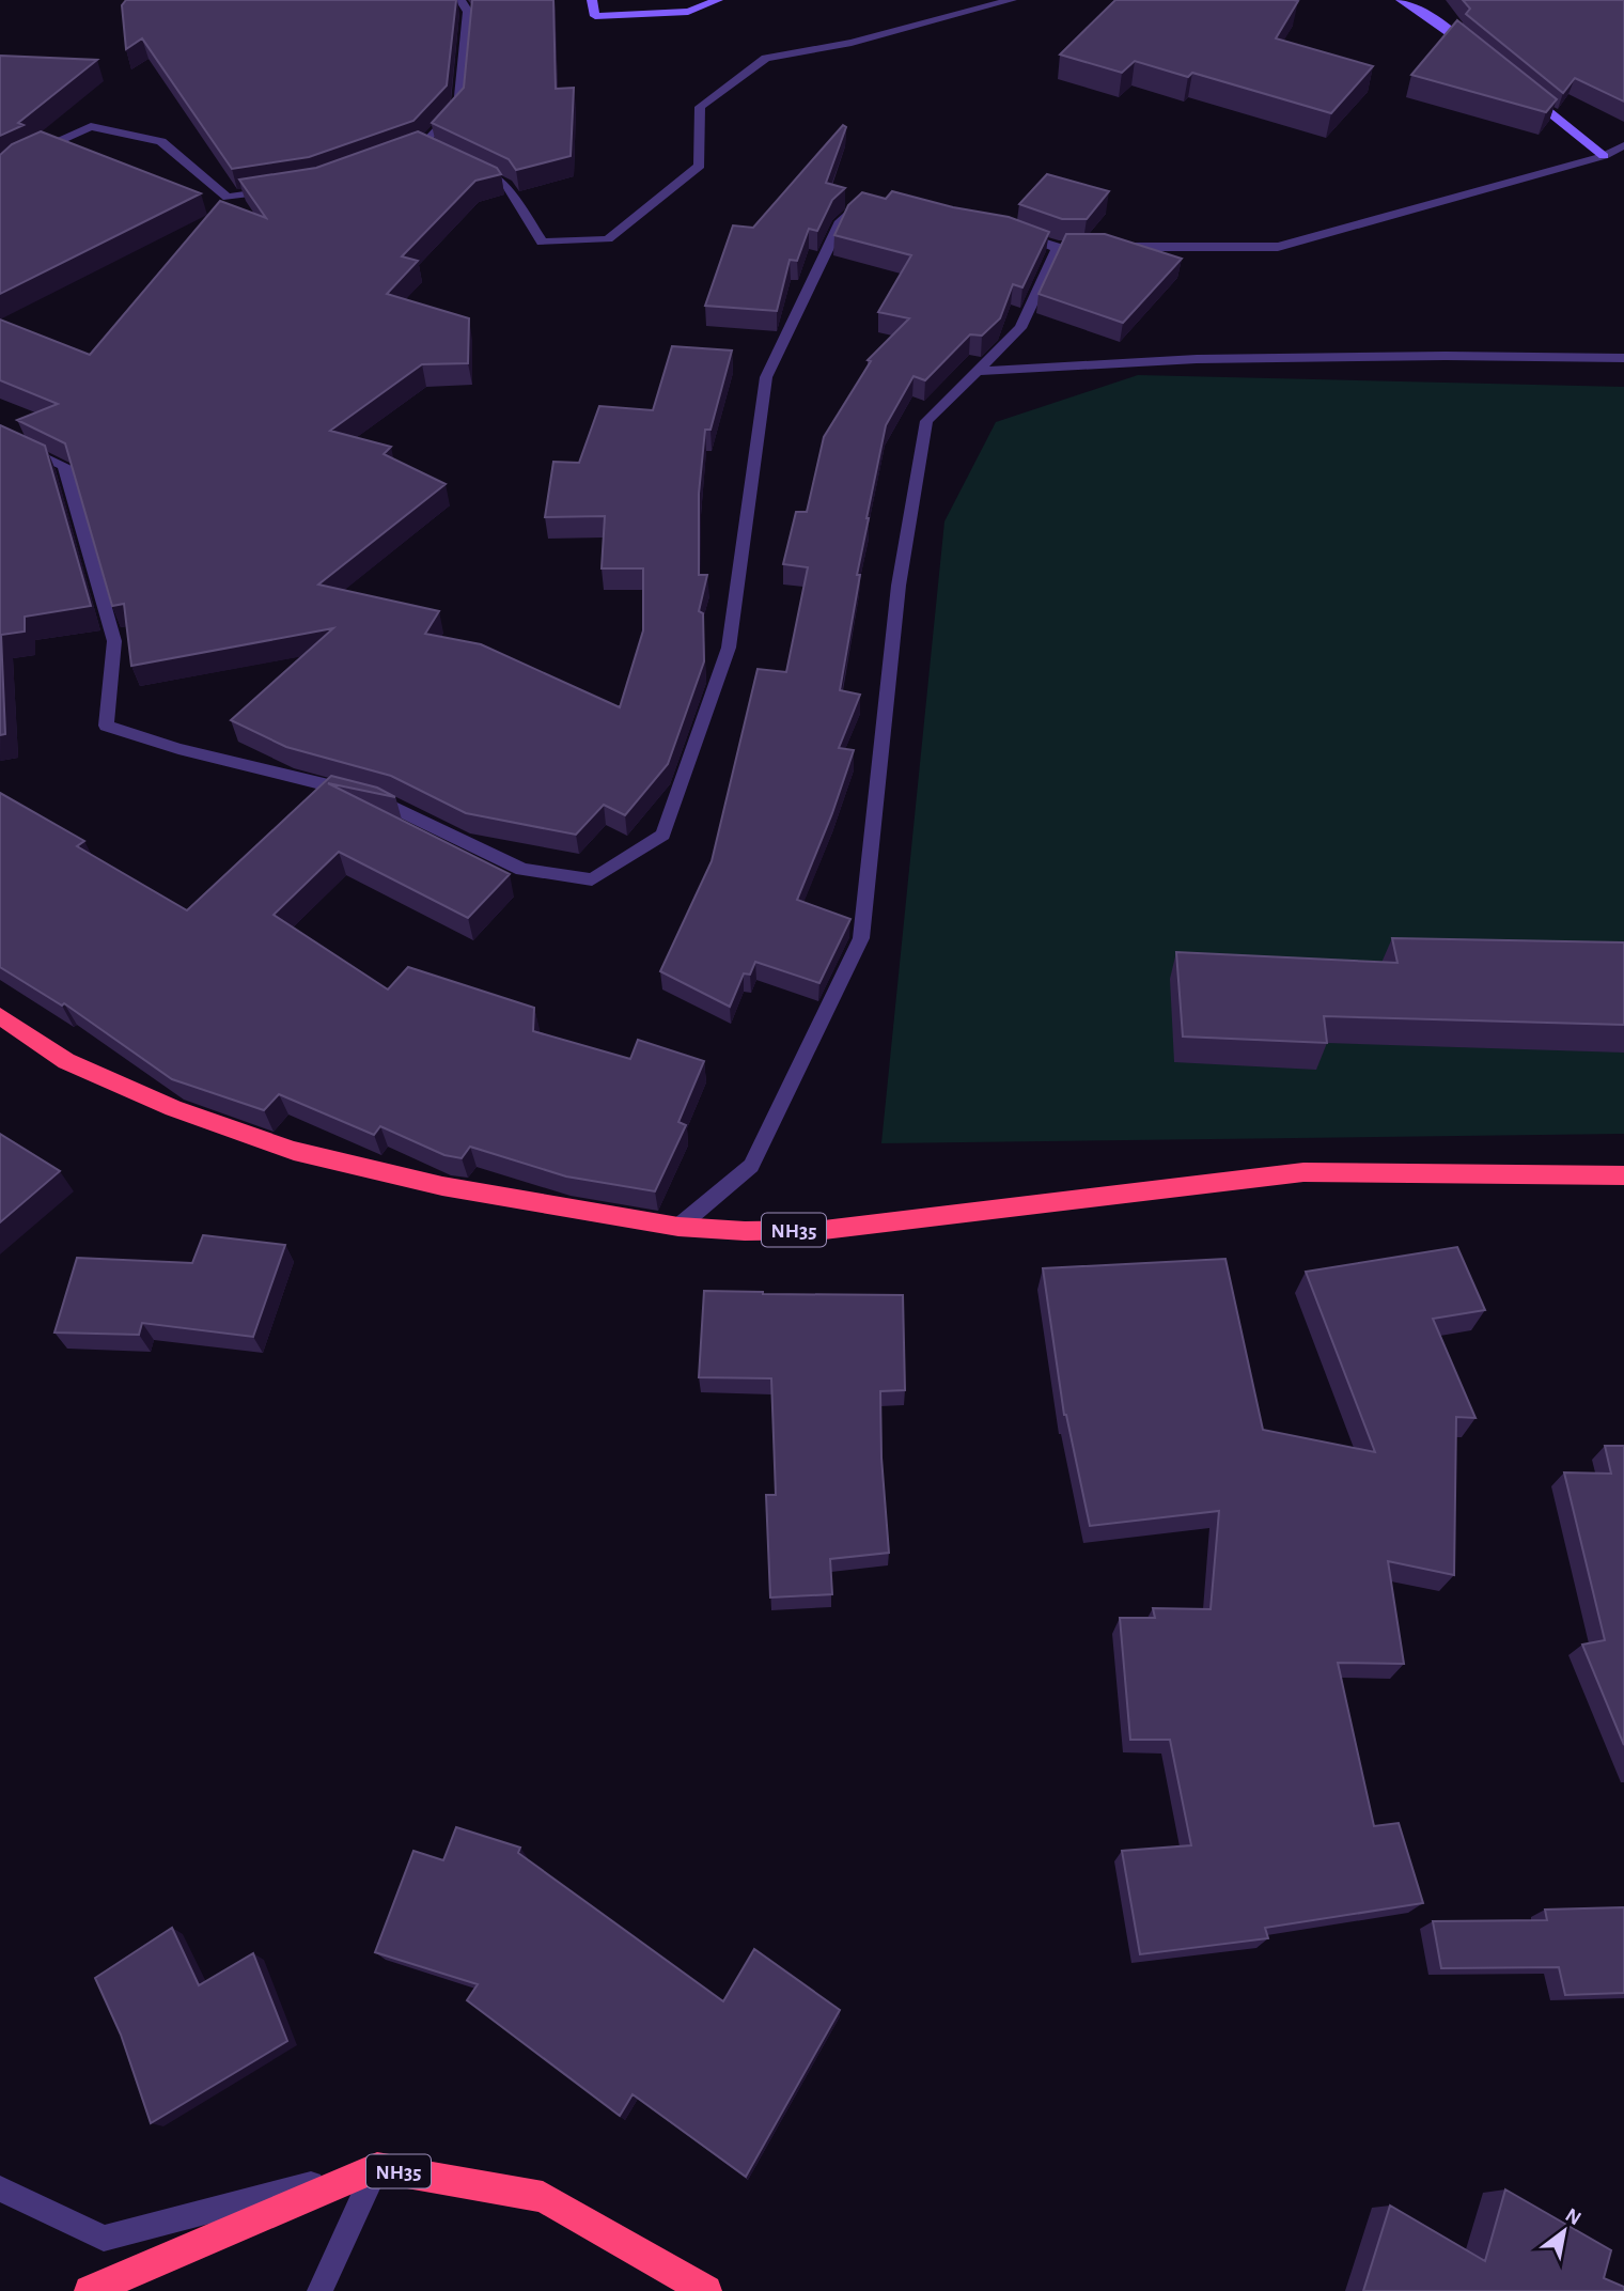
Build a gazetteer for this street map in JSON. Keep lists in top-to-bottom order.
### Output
{
  "streets": {
    "highway": ["NH35"]
  },
  "north": "top right"
}
